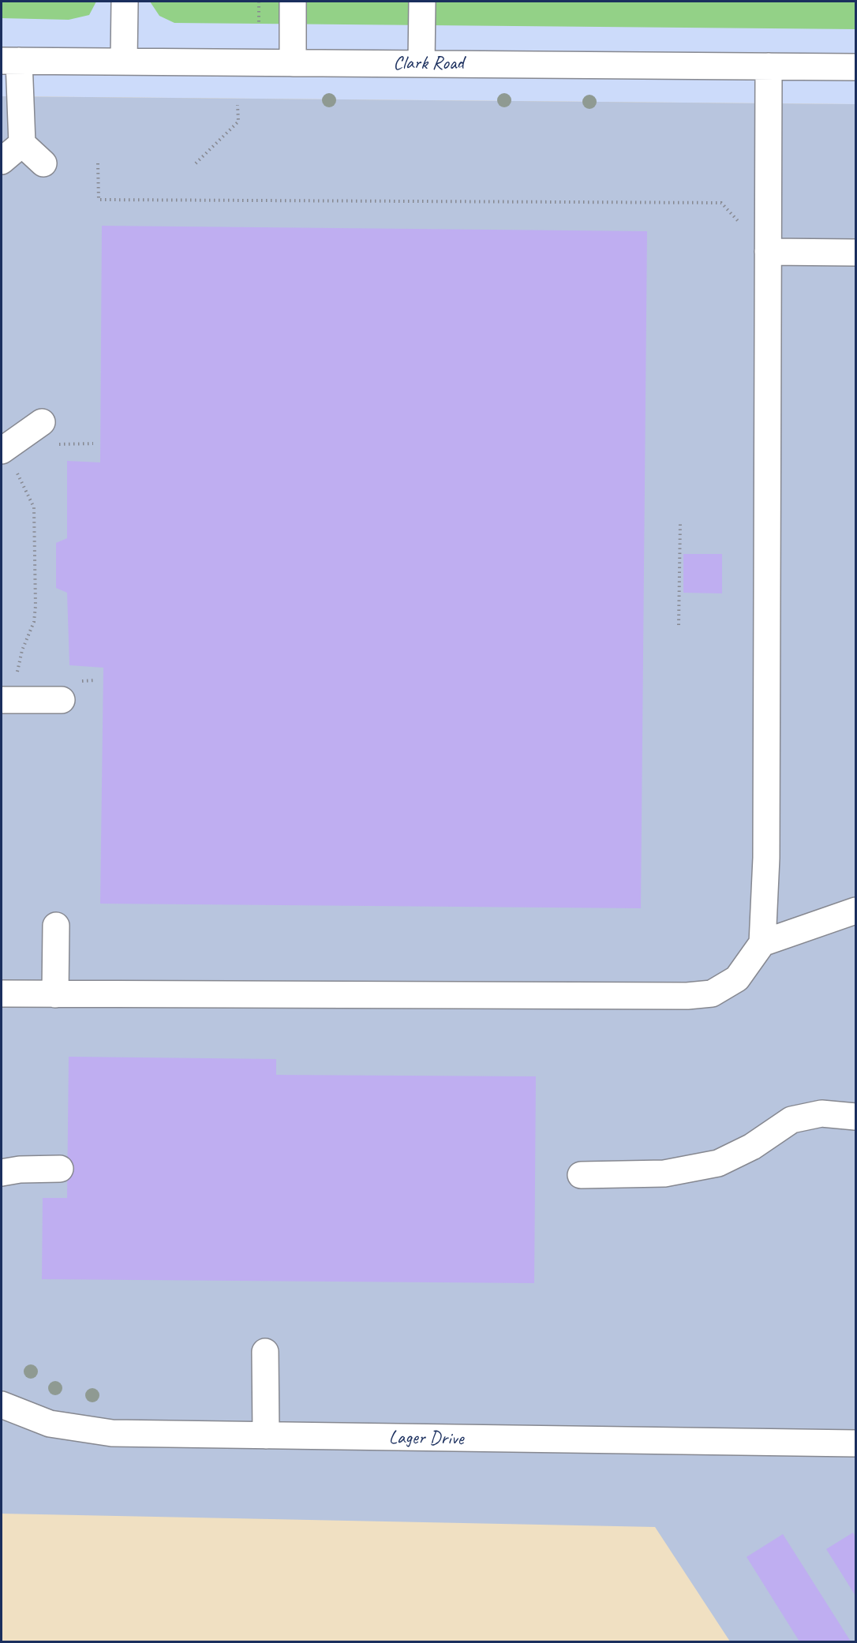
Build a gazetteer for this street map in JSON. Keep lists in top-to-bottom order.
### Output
{
  "streets": {
    "street": ["Clark Road", "Lager Drive"]
  }
}
